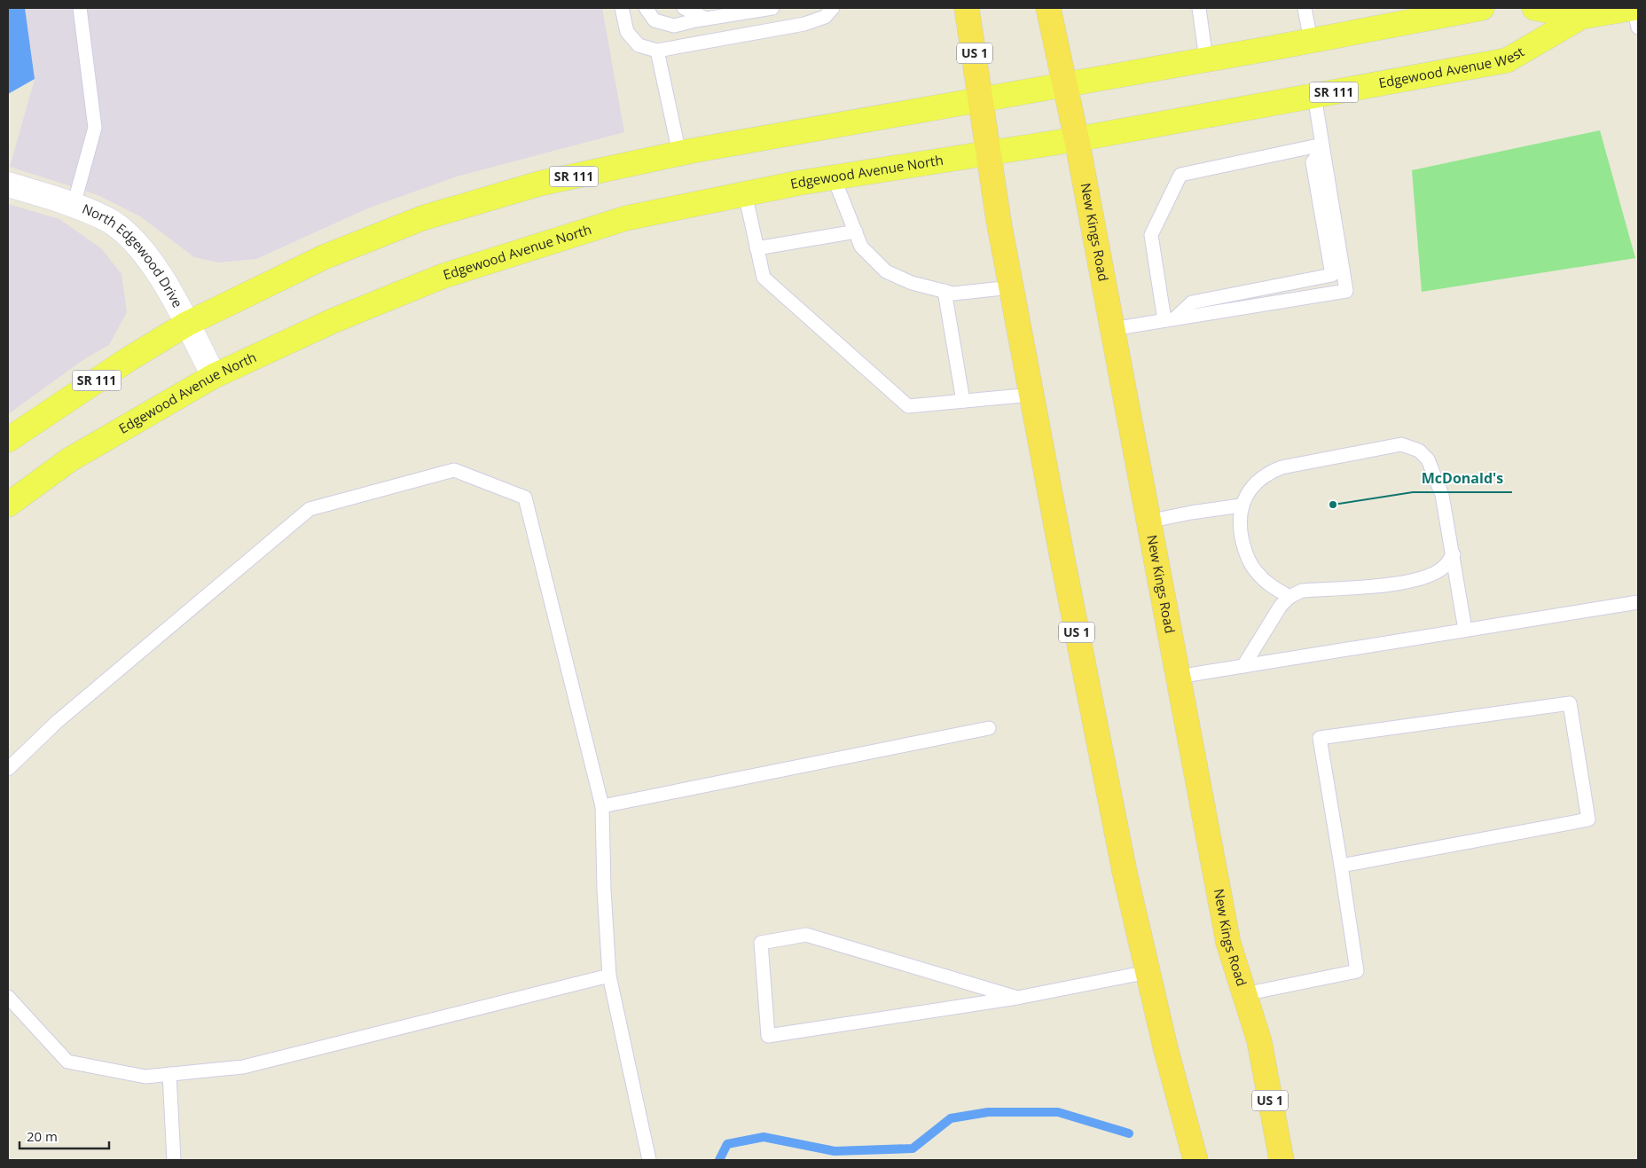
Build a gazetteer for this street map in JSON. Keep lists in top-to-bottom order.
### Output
{
  "streets": {
    "highway": ["US 1", "New Kings Road"],
    "main road": ["Edgewood Avenue West", "SR 111", "Edgewood Avenue North"],
    "street": ["North Edgewood Drive"]
  },
  "crossings": [
    ["US 1", "SR 111"],
    ["US 1", "Edgewood Avenue North"],
    ["Edgewood Avenue West", "Edgewood Avenue North"],
    ["Edgewood Avenue West", "New Kings Road"],
    ["SR 111", "New Kings Road"],
    ["SR 111", "North Edgewood Drive"],
    ["Edgewood Avenue North", "New Kings Road"],
    ["Edgewood Avenue North", "North Edgewood Drive"]
  ],
  "places": ["McDonald's"],
  "scale_bar": "20 m"
}
